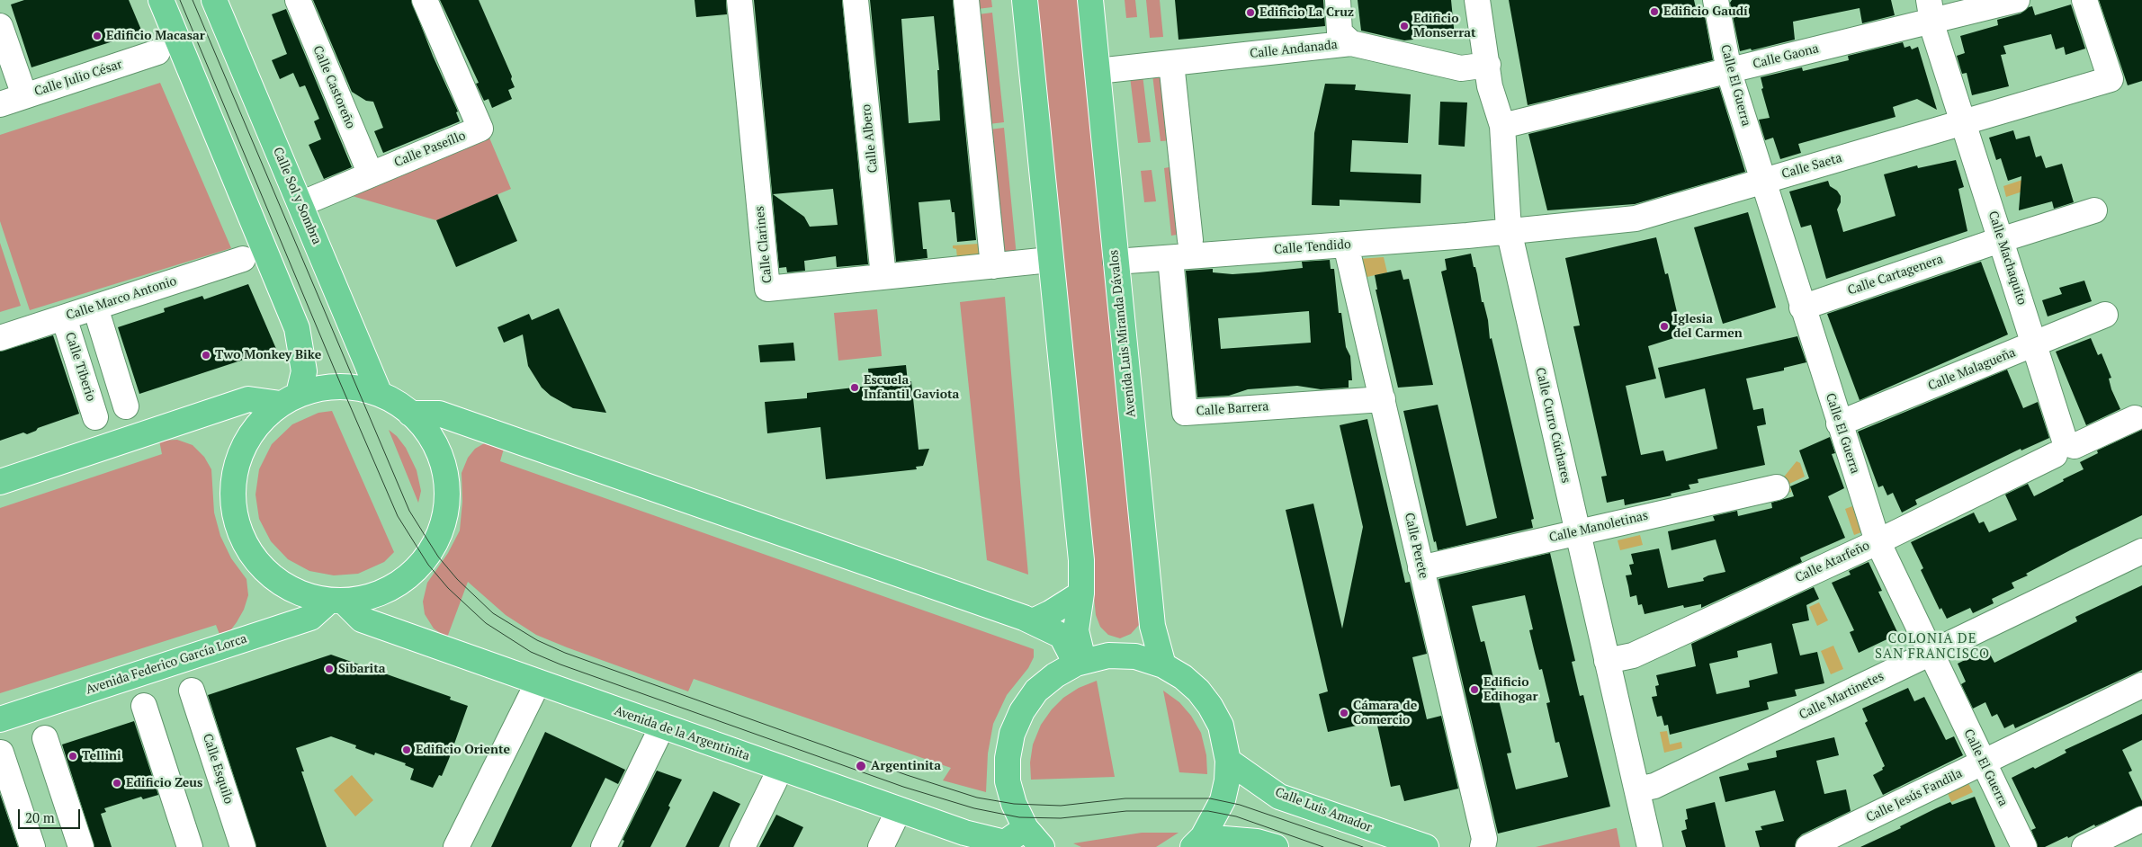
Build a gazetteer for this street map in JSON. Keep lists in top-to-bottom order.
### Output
{
  "streets": {
    "main road": [
      "Calle Sol y Sombra",
      "Avenida Luis Miranda Dávalos",
      "Avenida Federico García Lorca",
      "Avenida de la Argentinita",
      "Calle Luis Amador"
    ],
    "street": [
      "Calle Andanada",
      "Calle Gaona",
      "Calle Julio César",
      "Calle El Guerra",
      "Calle Castoreño",
      "Calle Albero",
      "Calle Paseíllo",
      "Calle Saeta",
      "Calle Clarines",
      "Calle Tendido",
      "Calle Machaquito",
      "Calle Cartagenera",
      "Calle Marco Antonio",
      "Calle Tiberio",
      "Calle Malagueña",
      "Calle Barrera",
      "Calle Curro Cúchares",
      "Calle Manoletinas",
      "Calle Perete",
      "Calle Atarfeño",
      "Calle Martinetes",
      "Calle Esquilo",
      "Calle Jesús Fandila"
    ]
  },
  "crossings": [
    ["Calle Andanada", "Avenida Luis Miranda Dávalos"],
    ["Calle Andanada", "Calle Curro Cúchares"],
    ["Calle Gaona", "Calle El Guerra"],
    ["Calle Gaona", "Calle Machaquito"],
    ["Calle Gaona", "Calle Curro Cúchares"],
    ["Calle El Guerra", "Calle Saeta"],
    ["Calle El Guerra", "Calle Cartagenera"],
    ["Calle El Guerra", "Calle Malagueña"],
    ["Calle El Guerra", "Calle Atarfeño"],
    ["Calle El Guerra", "Calle Martinetes"],
    ["Calle El Guerra", "Calle Jesús Fandila"],
    ["Calle Castoreño", "Calle Paseíllo"],
    ["Calle Albero", "Calle Clarines"],
    ["Calle Paseíllo", "Calle Sol y Sombra"],
    ["Calle Saeta", "Calle Tendido"],
    ["Calle Saeta", "Calle Machaquito"],
    ["Calle Saeta", "Calle Curro Cúchares"],
    ["Calle Tendido", "Avenida Luis Miranda Dávalos"],
    ["Calle Tendido", "Calle Barrera"],
    ["Calle Tendido", "Calle Curro Cúchares"],
    ["Calle Tendido", "Calle Perete"],
    ["Calle Machaquito", "Calle Malagueña"],
    ["Calle Marco Antonio", "Calle Tiberio"],
    ["Calle Barrera", "Calle Perete"],
    ["Calle Curro Cúchares", "Calle Manoletinas"],
    ["Calle Curro Cúchares", "Calle Atarfeño"],
    ["Calle Curro Cúchares", "Calle Martinetes"],
    ["Calle Manoletinas", "Calle Perete"],
    ["Avenida Federico García Lorca", "Avenida de la Argentinita"]
  ],
  "districts": ["COLONIA DE SAN FRANCISCO"],
  "places": [
    "Edificio Gaudí",
    "Edificio La Cruz",
    "Edificio Monserrat",
    "Edificio Macasar",
    "Iglesia del Carmen",
    "Two Monkey Bike",
    "Escuela Infantil Gaviota",
    "Sibarita",
    "Edificio Edihogar",
    "Cámara de Comercio",
    "Edificio Oriente",
    "Tellini",
    "Argentinita",
    "Edificio Zeus"
  ],
  "scale_bar": "20 m"
}
